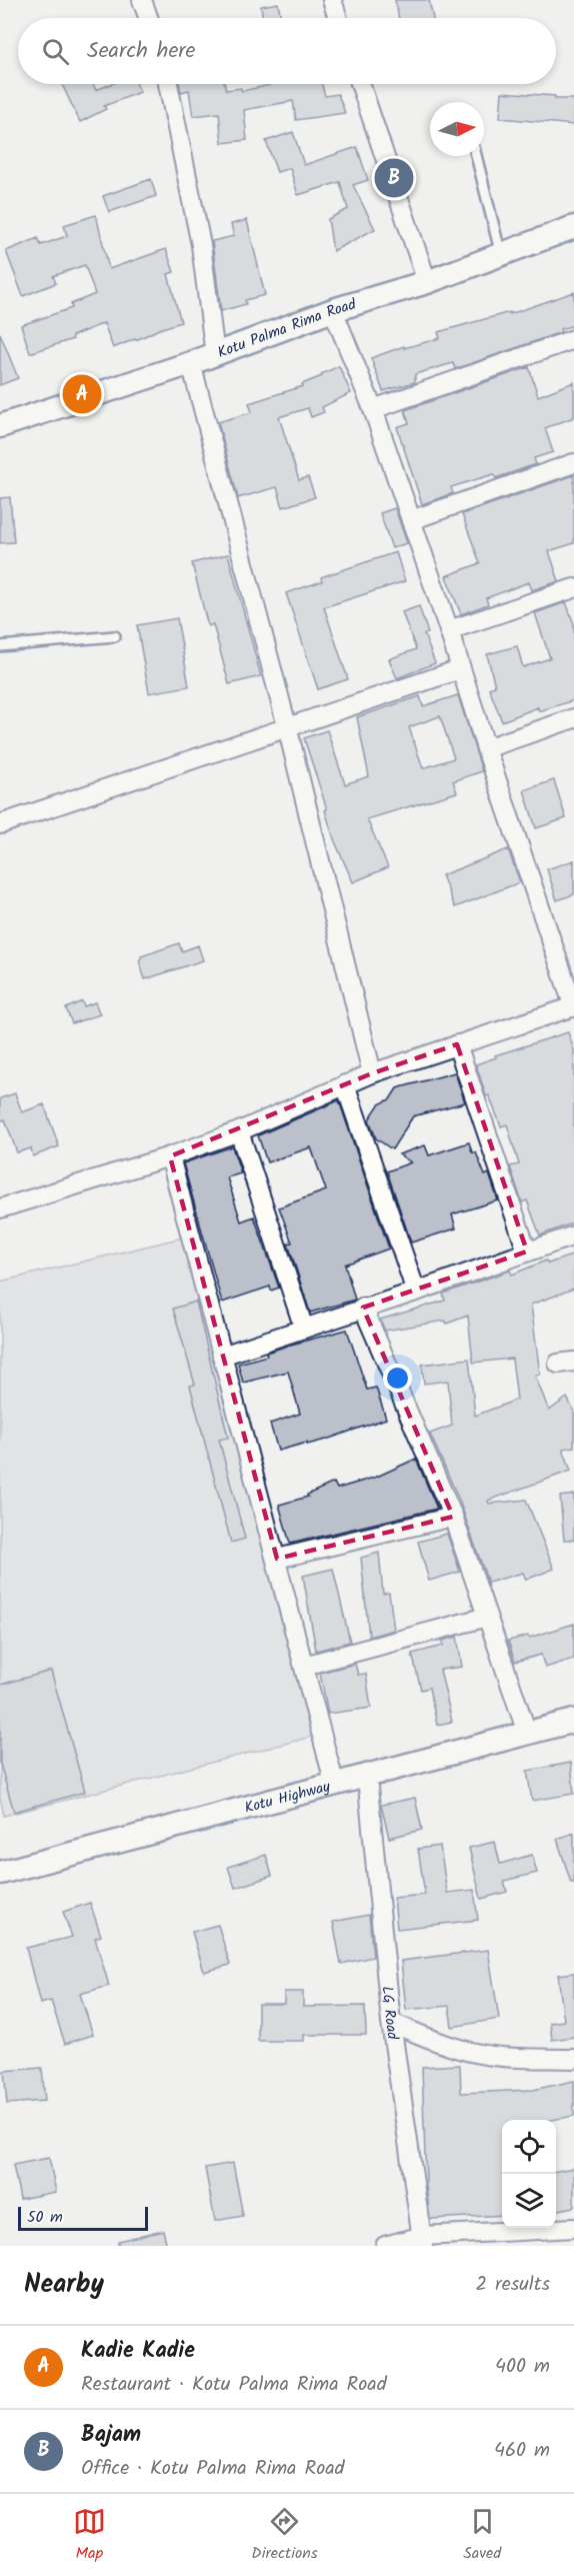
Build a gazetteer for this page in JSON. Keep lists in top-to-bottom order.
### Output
{
  "streets": {
    "street": ["Kotu Palma Rima Road", "Kotu Highway", "LG Road"]
  },
  "crossings": [
    ["Kotu Highway", "LG Road"]
  ],
  "scale_bar": "50 m",
  "north": "right",
  "page": {
    "search": "Search here",
    "pins": ["B", "A"],
    "scale": "50 m",
    "heading": ["Nearby", "2 results"],
    "list": [
      {
        "mark": "A",
        "name": "Kadie Kadie",
        "note": "Restaurant · Kotu Palma Rima Road",
        "value": "400 m"
      },
      {
        "mark": "B",
        "name": "Bajam",
        "note": "Office · Kotu Palma Rima Road",
        "value": "460 m"
      }
    ],
    "nav": ["Map", "Directions", "Saved"]
  }
}
